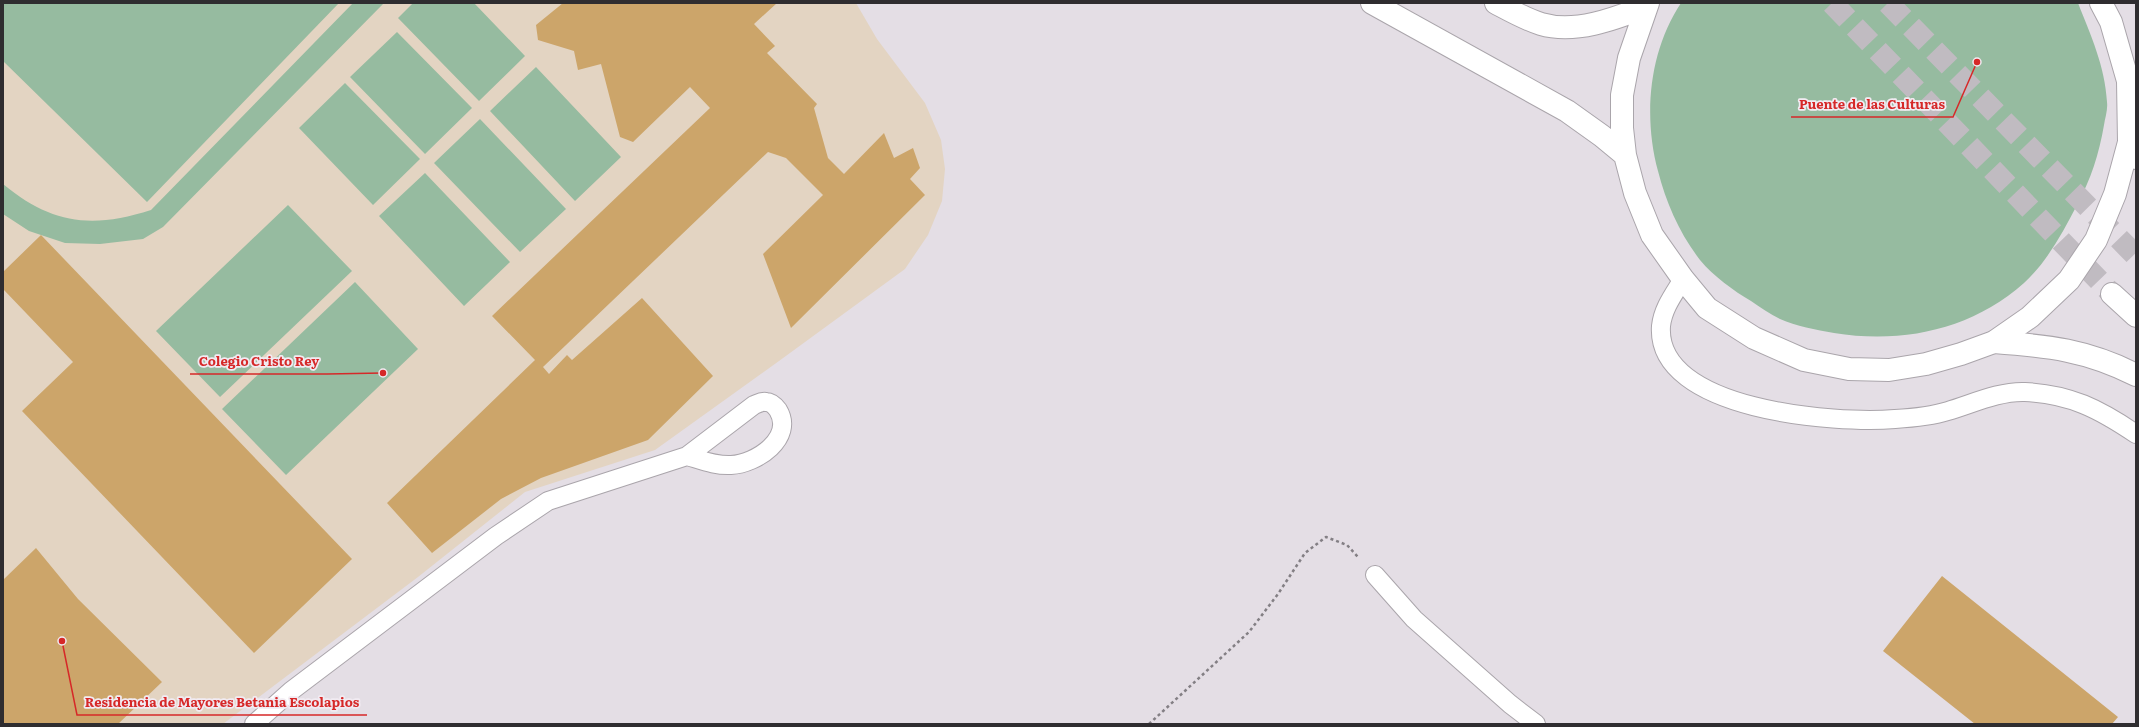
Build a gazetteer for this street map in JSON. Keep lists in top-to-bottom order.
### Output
{
  "places": ["Puente de las Culturas", "Colegio Cristo Rey", "Residencia de Mayores Betania Escolapios"]
}
